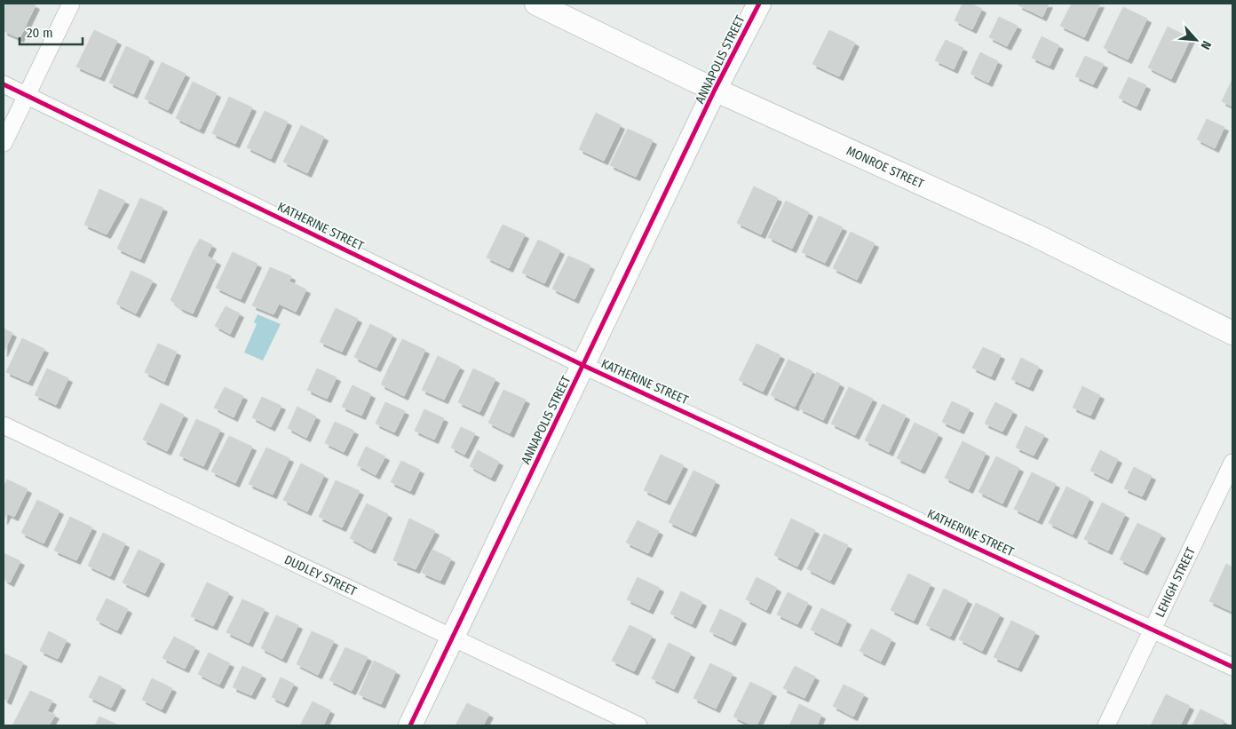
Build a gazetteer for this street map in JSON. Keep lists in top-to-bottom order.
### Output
{
  "streets": {
    "street": [
      "ANNAPOLIS STREET",
      "MONROE STREET",
      "KATHERINE STREET",
      "DUDLEY STREET",
      "LEHIGH STREET"
    ]
  },
  "crossings": [
    ["ANNAPOLIS STREET", "MONROE STREET"],
    ["ANNAPOLIS STREET", "KATHERINE STREET"],
    ["ANNAPOLIS STREET", "DUDLEY STREET"],
    ["KATHERINE STREET", "LEHIGH STREET"]
  ],
  "scale_bar": "20 m",
  "north": "bottom right"
}
